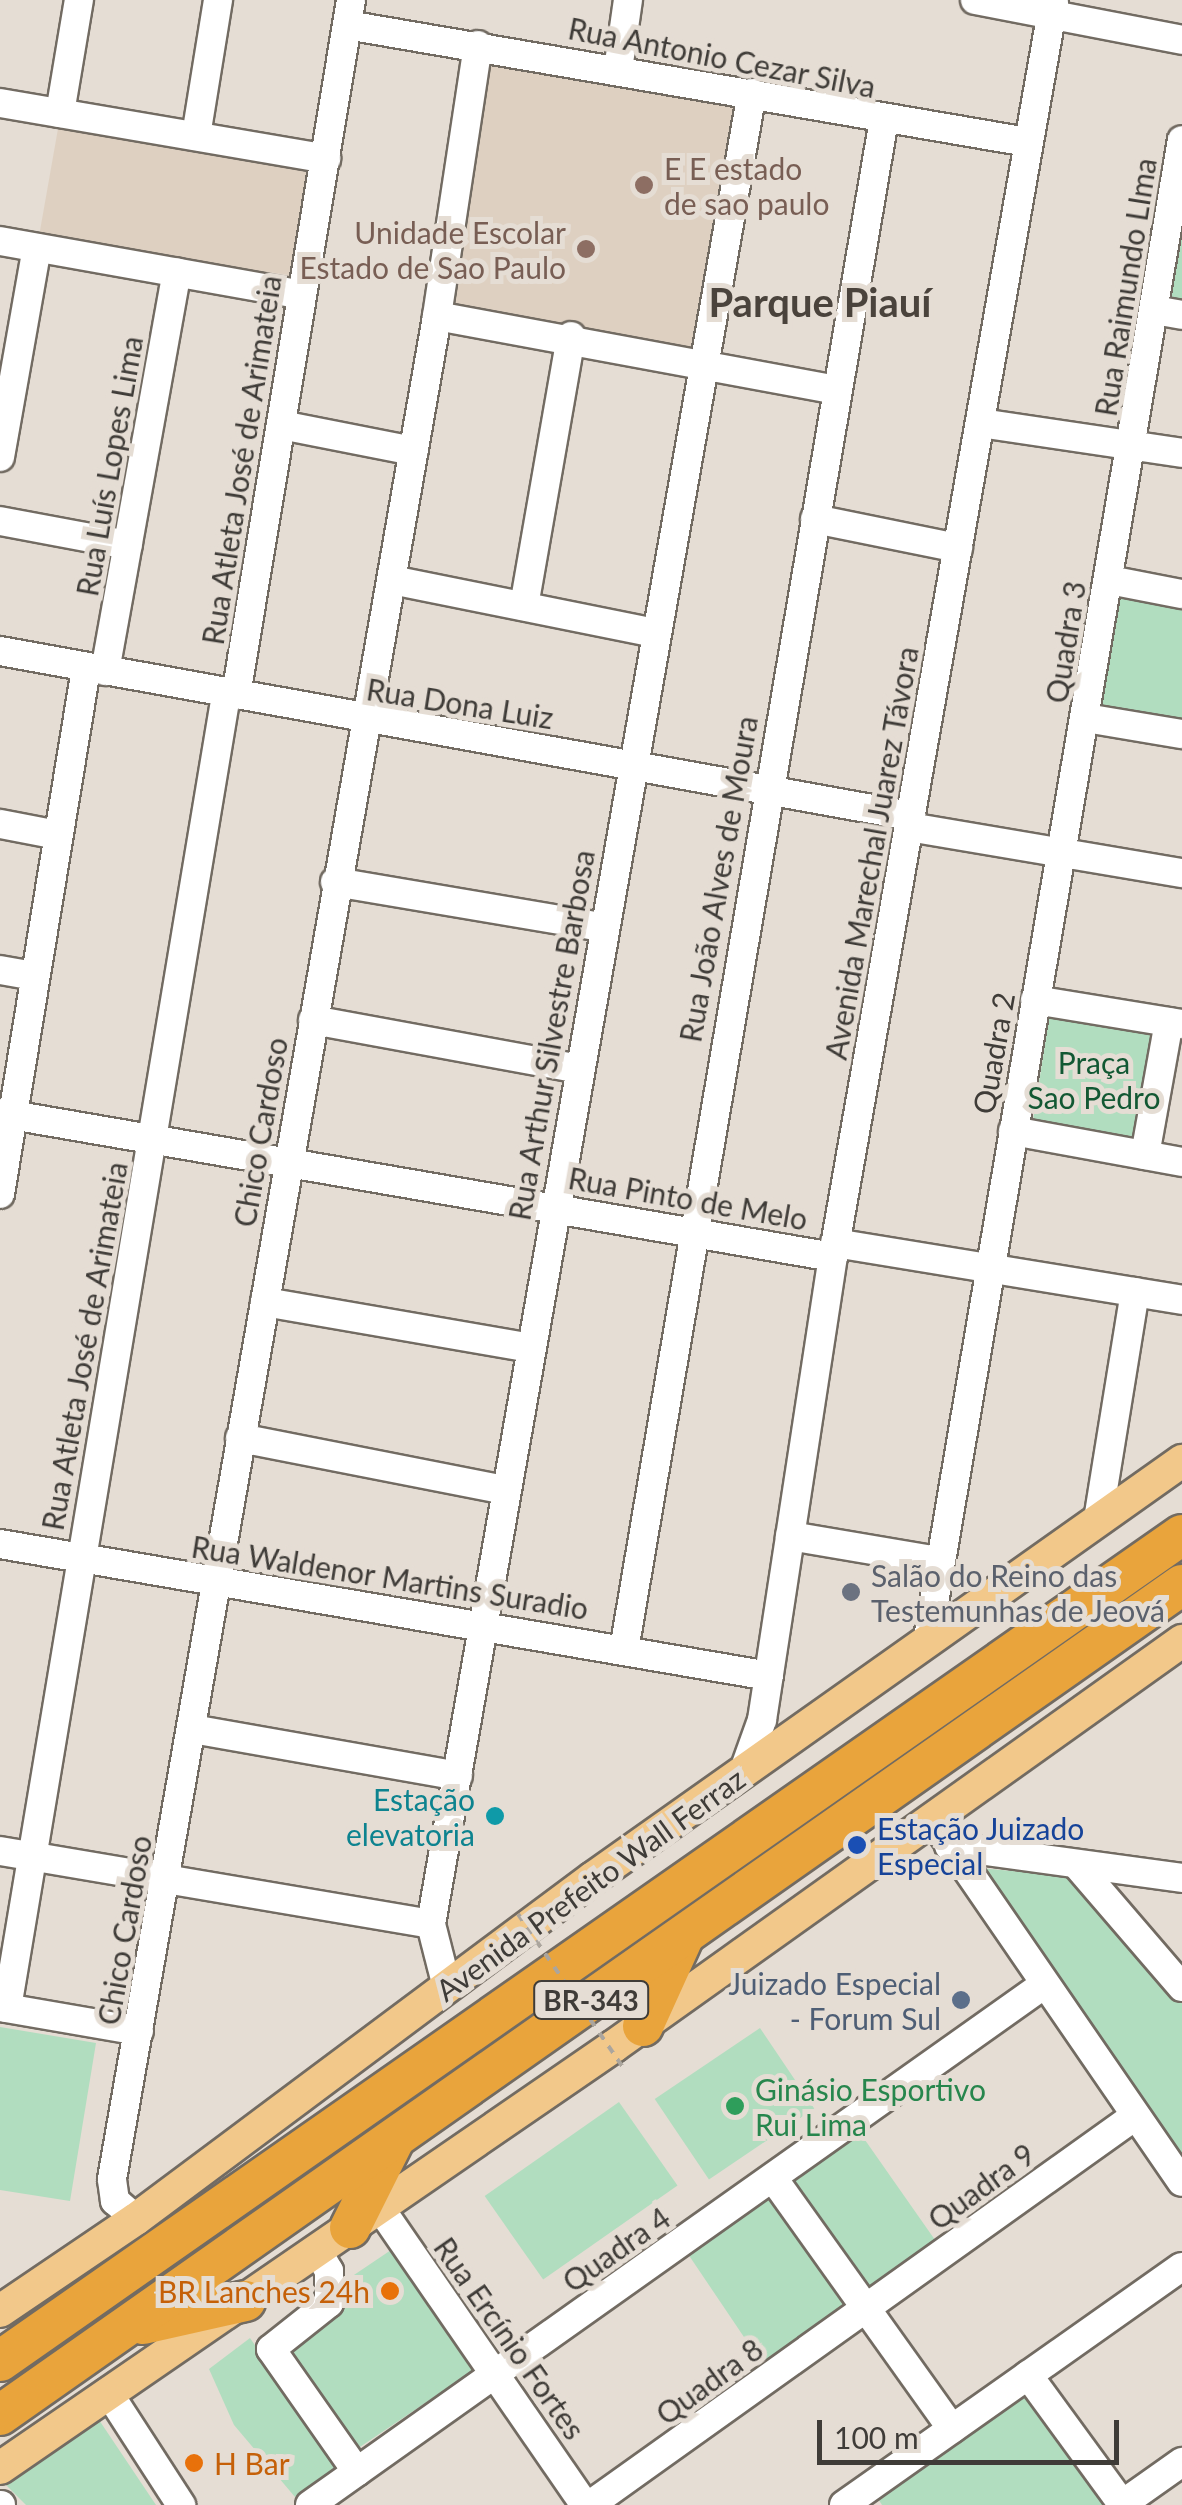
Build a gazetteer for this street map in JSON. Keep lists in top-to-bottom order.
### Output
{
  "streets": {
    "highway": ["Avenida Prefeito Wall Ferraz", "BR-343"],
    "street": [
      "Rua Antonio Cezar Silva",
      "Rua Raimundo LIma",
      "Rua Atleta José de Arimateia",
      "Rua Luís Lopes Lima",
      "Quadra 3",
      "Rua Dona Luiz",
      "Avenida Marechal Juarez Távora",
      "Rua João Alves de Moura",
      "Rua Arthur Silvestre Barbosa",
      "Quadra 2",
      "Chico Cardoso",
      "Rua Pinto de Melo",
      "Rua Waldenor Martins Suradio",
      "Quadra 9",
      "Quadra 4",
      "Rua Ercínio Fortes",
      "Quadra 8"
    ]
  },
  "crossings": [
    ["Rua Antonio Cezar Silva", "Rua Atleta José de Arimateia"],
    ["Rua Antonio Cezar Silva", "Avenida Marechal Juarez Távora"],
    ["Rua Antonio Cezar Silva", "Rua João Alves de Moura"],
    ["Rua Antonio Cezar Silva", "Rua Arthur Silvestre Barbosa"],
    ["Rua Antonio Cezar Silva", "Chico Cardoso"],
    ["Rua Raimundo LIma", "Quadra 3"],
    ["Rua Atleta José de Arimateia", "Rua Dona Luiz"],
    ["Rua Atleta José de Arimateia", "Rua Pinto de Melo"],
    ["Rua Atleta José de Arimateia", "Rua Waldenor Martins Suradio"],
    ["Rua Luís Lopes Lima", "Rua Dona Luiz"],
    ["Rua Luís Lopes Lima", "Rua Pinto de Melo"],
    ["Quadra 3", "Rua Dona Luiz"],
    ["Quadra 3", "Quadra 2"],
    ["Rua Dona Luiz", "Avenida Marechal Juarez Távora"],
    ["Rua Dona Luiz", "Rua João Alves de Moura"],
    ["Rua Dona Luiz", "Rua Arthur Silvestre Barbosa"],
    ["Rua Dona Luiz", "Quadra 2"],
    ["Rua Dona Luiz", "Chico Cardoso"],
    ["Avenida Marechal Juarez Távora", "Rua Pinto de Melo"],
    ["Avenida Marechal Juarez Távora", "Rua Waldenor Martins Suradio"],
    ["Avenida Marechal Juarez Távora", "Avenida Prefeito Wall Ferraz"],
    ["Rua João Alves de Moura", "Rua Pinto de Melo"],
    ["Rua João Alves de Moura", "Rua Waldenor Martins Suradio"],
    ["Rua Arthur Silvestre Barbosa", "Rua Pinto de Melo"],
    ["Rua Arthur Silvestre Barbosa", "Rua Waldenor Martins Suradio"],
    ["Rua Arthur Silvestre Barbosa", "Avenida Prefeito Wall Ferraz"],
    ["Quadra 2", "Rua Pinto de Melo"],
    ["Chico Cardoso", "Rua Pinto de Melo"],
    ["Chico Cardoso", "Rua Waldenor Martins Suradio"],
    ["Chico Cardoso", "Avenida Prefeito Wall Ferraz"],
    ["Quadra 9", "Quadra 8"],
    ["Quadra 4", "Rua Ercínio Fortes"],
    ["Rua Ercínio Fortes", "Quadra 8"]
  ],
  "districts": ["Parque Piauí"],
  "parks": ["Praça Sao Pedro"],
  "places": [
    "E E estado de sao paulo",
    "Unidade Escolar Estado de Sao Paulo",
    "Salão do Reino das Testemunhas de Jeová",
    "Estação elevatoria",
    "Estação Juizado Especial",
    "Juizado Especial - Forum Sul",
    "Ginásio Esportivo Rui Lima",
    "BR Lanches 24h",
    "H Bar"
  ],
  "scale_bar": "100 m"
}
